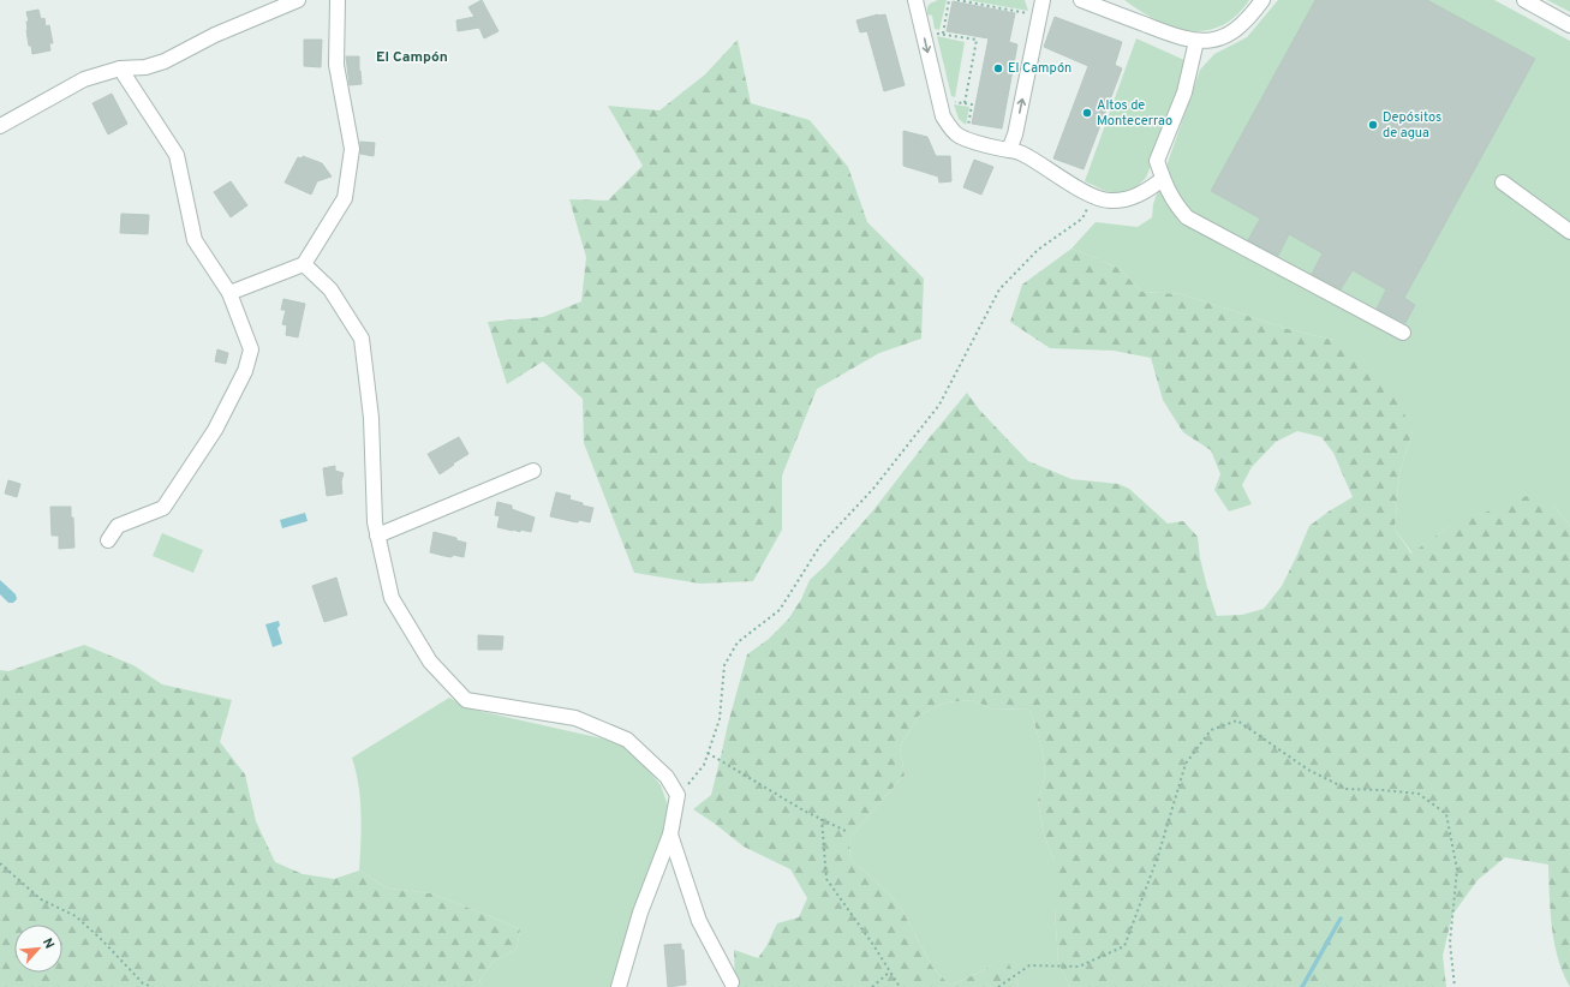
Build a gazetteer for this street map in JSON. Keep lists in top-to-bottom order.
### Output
{
  "districts": ["El Campón"],
  "places": ["El Campón", "Altos de Montecerrao", "Depósitos de agua"],
  "north": "top right"
}
